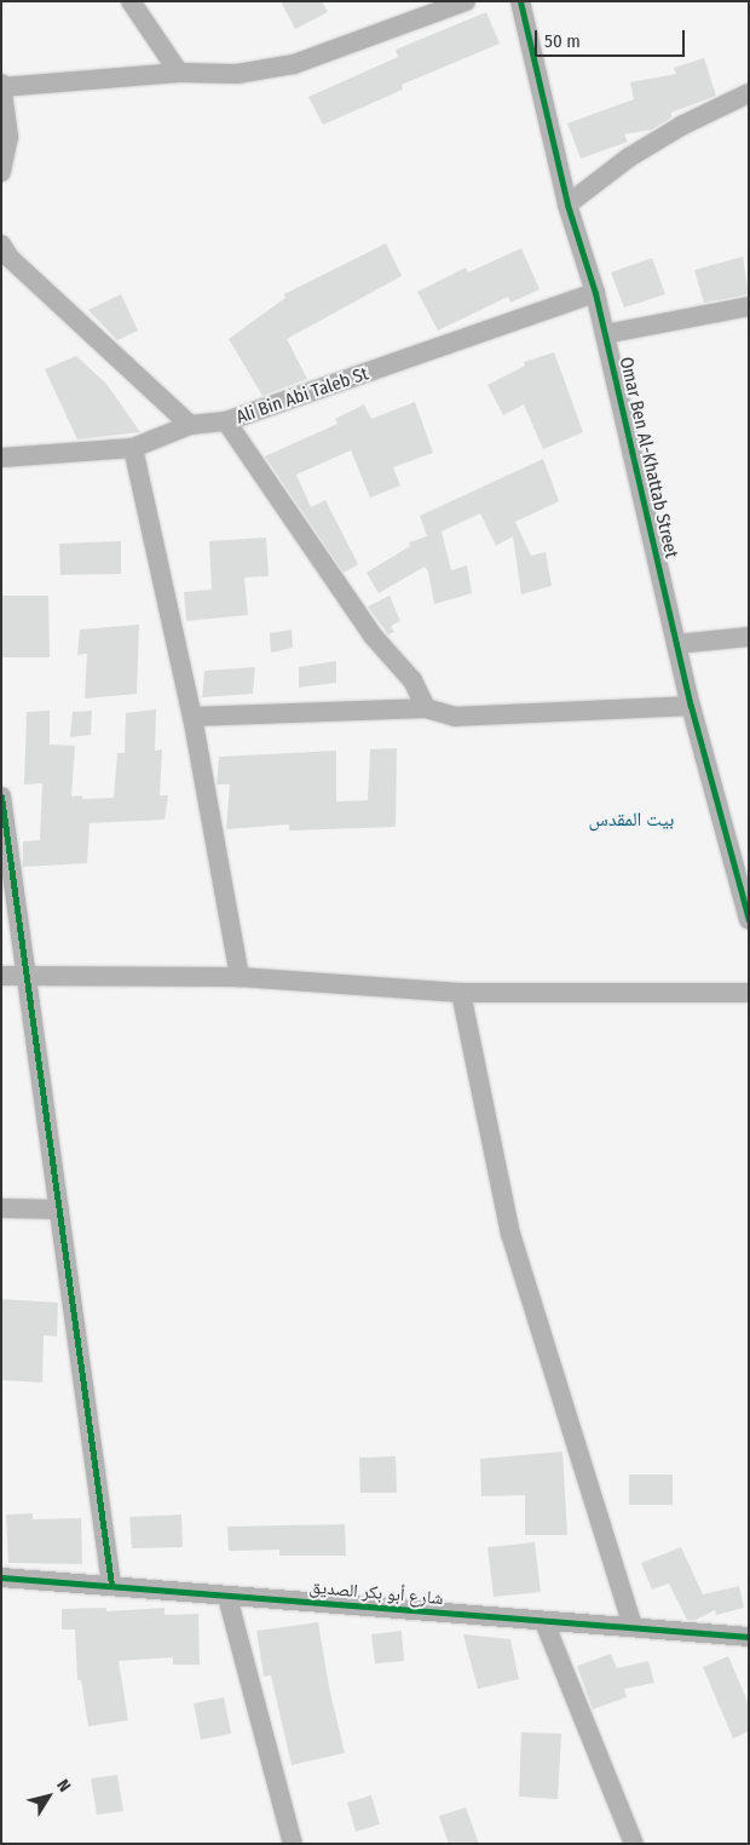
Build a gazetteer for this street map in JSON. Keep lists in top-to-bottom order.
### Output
{
  "streets": {
    "street": ["Ali Bin Abi Taleb St", "Omar Ben Al-Khattab Street", "شارع أبو بكر الصديق"]
  },
  "crossings": [
    ["Ali Bin Abi Taleb St", "Omar Ben Al-Khattab Street"]
  ],
  "districts": ["بيت المقدس"],
  "scale_bar": "50 m",
  "north": "top right"
}
